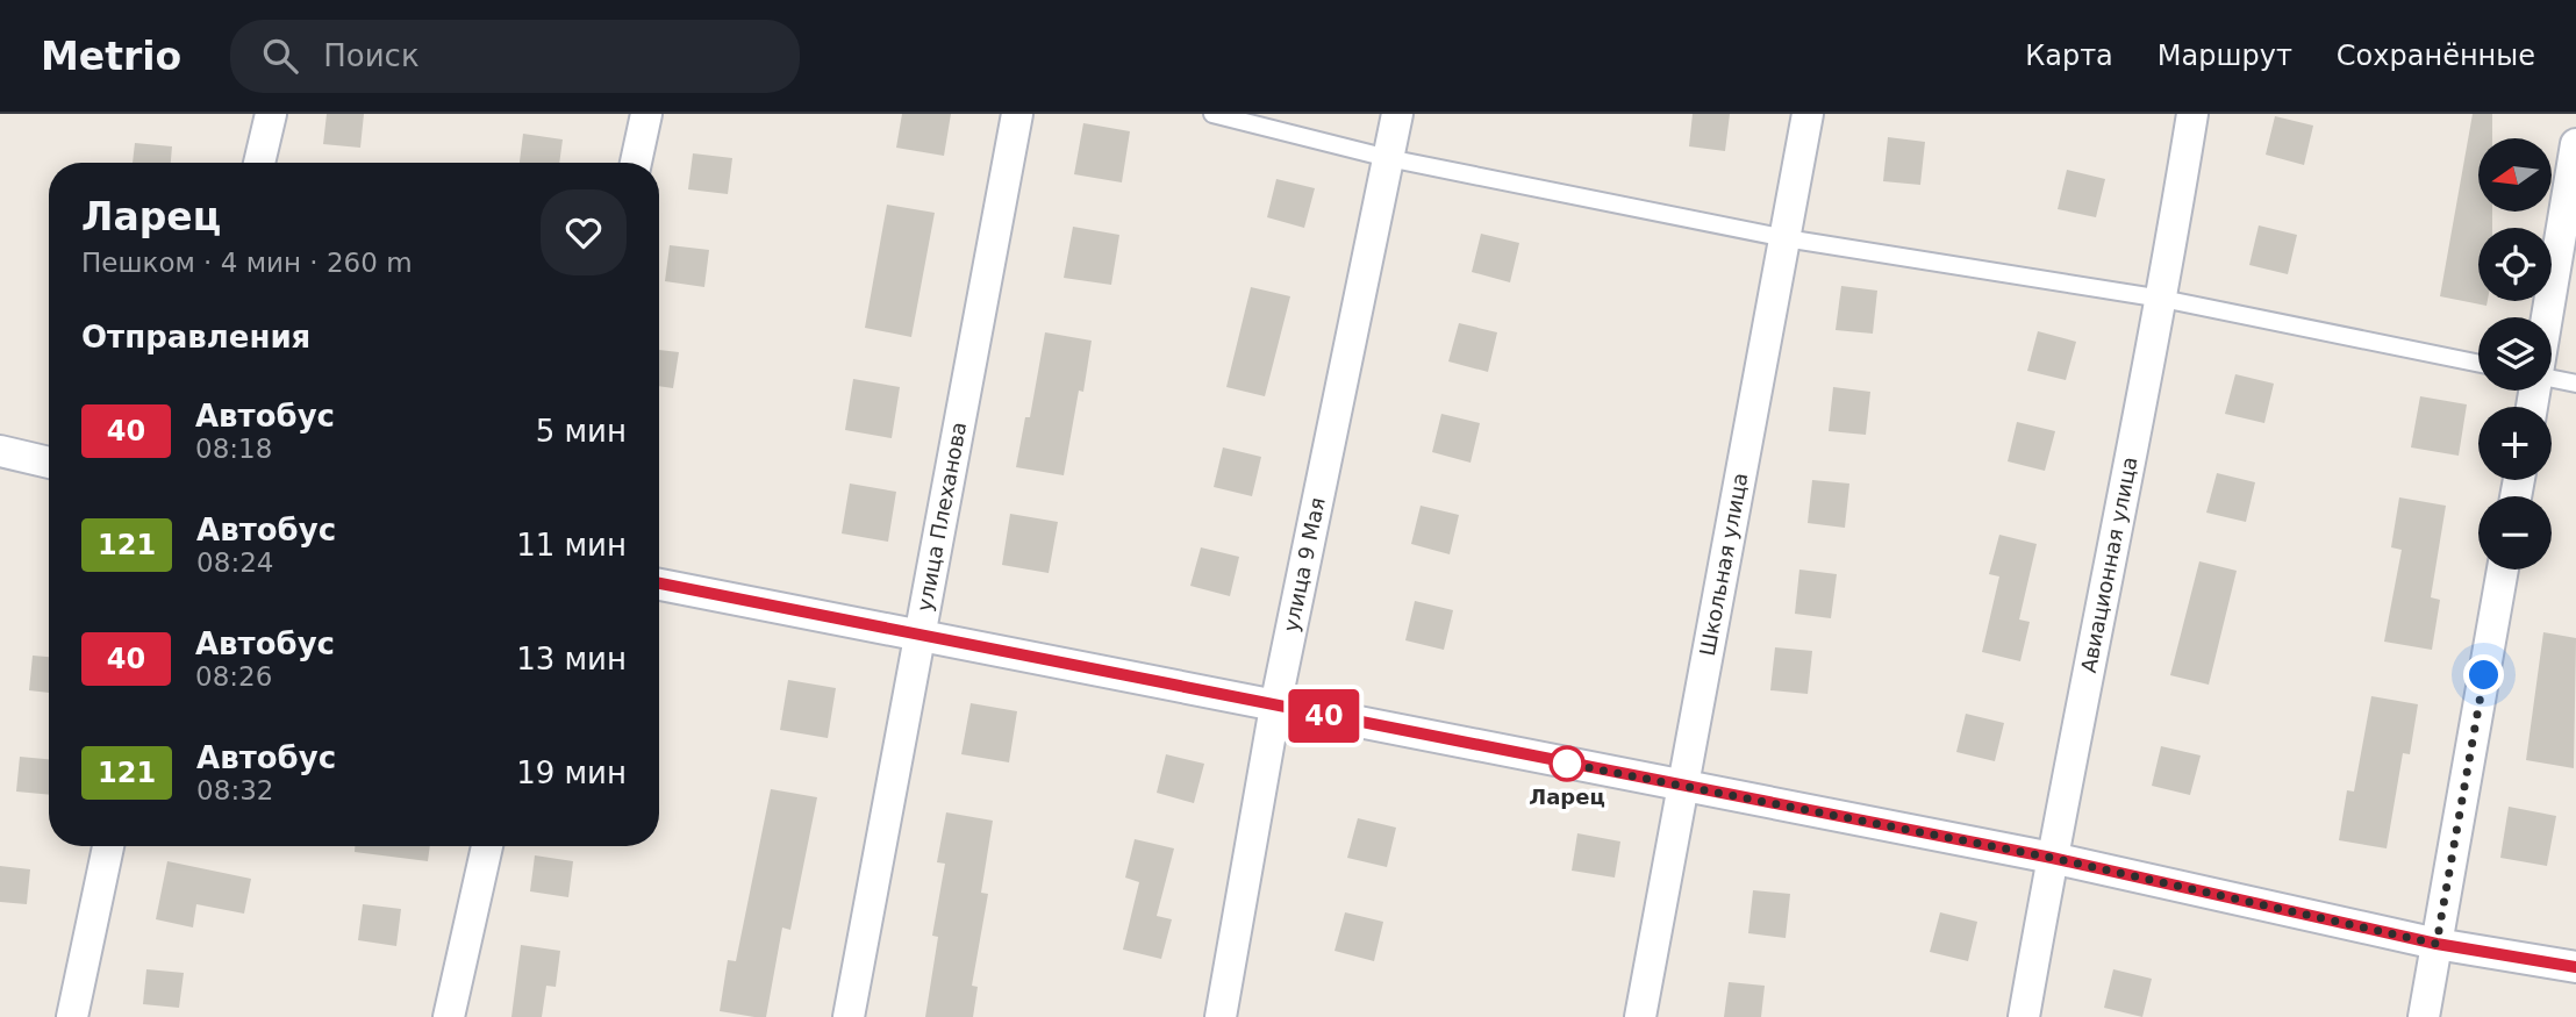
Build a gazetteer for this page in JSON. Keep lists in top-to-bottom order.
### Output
{
  "streets": {
    "street": [
      "улица Плеханова",
      "улица 9 Мая",
      "Школьная улица",
      "Авиационная улица"
    ]
  },
  "places": ["Ларец"],
  "lines": ["bus line 40"],
  "north": "left",
  "page": {
    "header": "Metrio",
    "search": "Поиск",
    "nav": ["Карта", "Маршрут", "Сохранённые"],
    "on_map": "40",
    "map_buttons": ["+", "−"],
    "heading": [
      ["Ларец", "Пешком · 4 мин · 260 m"],
      "Отправления"
    ],
    "list": [
      {
        "mark": "40",
        "name": "Автобус",
        "note": "08:18",
        "value": "5 мин"
      },
      {
        "mark": "121",
        "name": "Автобус",
        "note": "08:24",
        "value": "11 мин"
      },
      {
        "mark": "40",
        "name": "Автобус",
        "note": "08:26",
        "value": "13 мин"
      },
      {
        "mark": "121",
        "name": "Автобус",
        "note": "08:32",
        "value": "19 мин"
      }
    ]
  }
}
